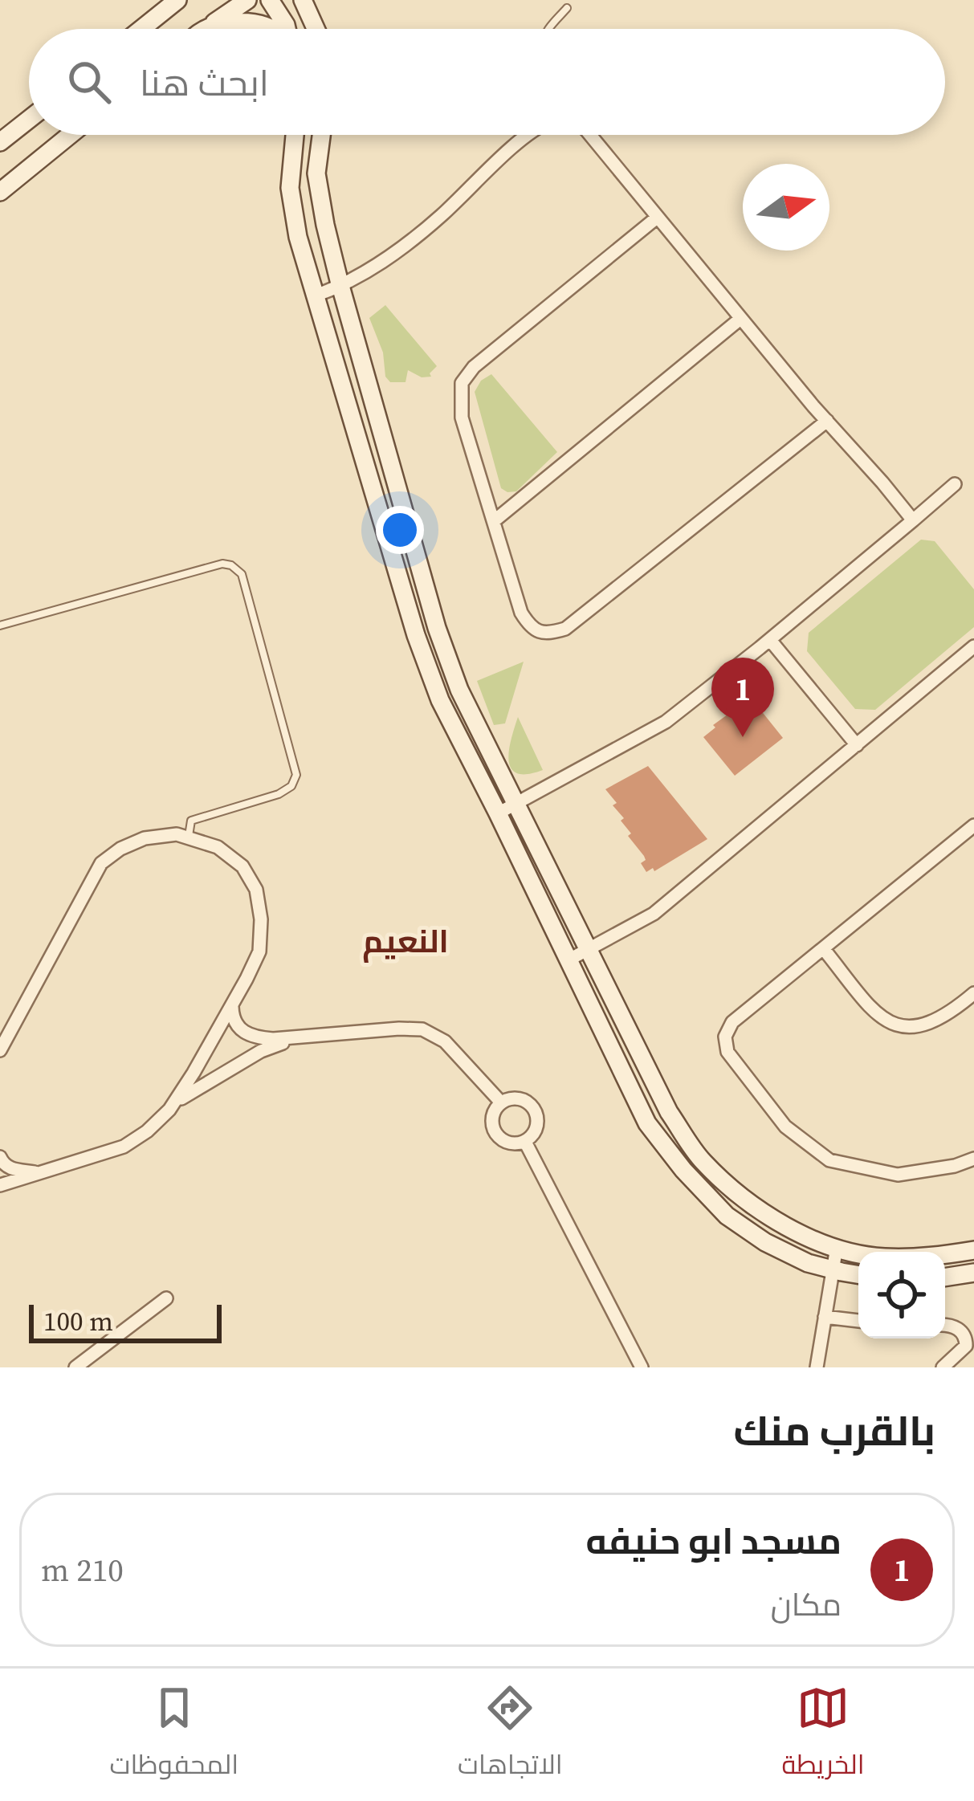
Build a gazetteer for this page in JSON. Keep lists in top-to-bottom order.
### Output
{
  "districts": ["النعيم"],
  "scale_bar": "100 m",
  "north": "right",
  "page": {
    "search": "ابحث هنا",
    "pins": "1",
    "scale": "100 m",
    "heading": "بالقرب منك",
    "list": [
      {
        "mark": "1",
        "name": "مسجد ابو حنيفه",
        "note": "مكان",
        "value": "210 m"
      }
    ],
    "nav": ["الخريطة", "الاتجاهات", "المحفوظات"]
  }
}
